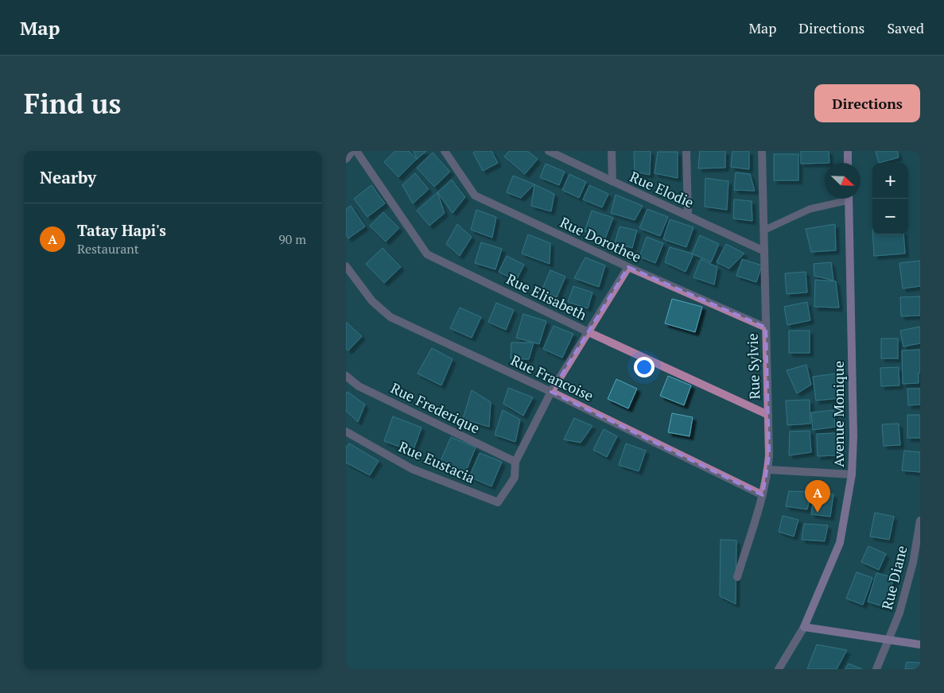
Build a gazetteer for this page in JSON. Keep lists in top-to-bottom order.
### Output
{
  "streets": {
    "street": [
      "Rue Elodie",
      "Rue Dorothee",
      "Rue Elisabeth",
      "Rue Sylvie",
      "Rue Francoise",
      "Rue Frederique",
      "Avenue Monique",
      "Rue Eustacia",
      "Rue Diane"
    ]
  },
  "crossings": [
    ["Rue Elodie", "Rue Sylvie"],
    ["Rue Dorothee", "Rue Sylvie"],
    ["Rue Elisabeth", "Rue Sylvie"],
    ["Rue Sylvie", "Rue Francoise"],
    ["Rue Frederique", "Rue Eustacia"]
  ],
  "north": "bottom right",
  "page": {
    "header": "Map",
    "nav": ["Map", "Directions", "Saved"],
    "buttons": "Directions",
    "title": "Find us",
    "heading": "Nearby",
    "map_buttons": ["+", "−"],
    "list": [
      {
        "mark": "A",
        "name": "Tatay Hapi's",
        "note": "Restaurant",
        "value": "90 m"
      }
    ],
    "pins": "A"
  }
}
